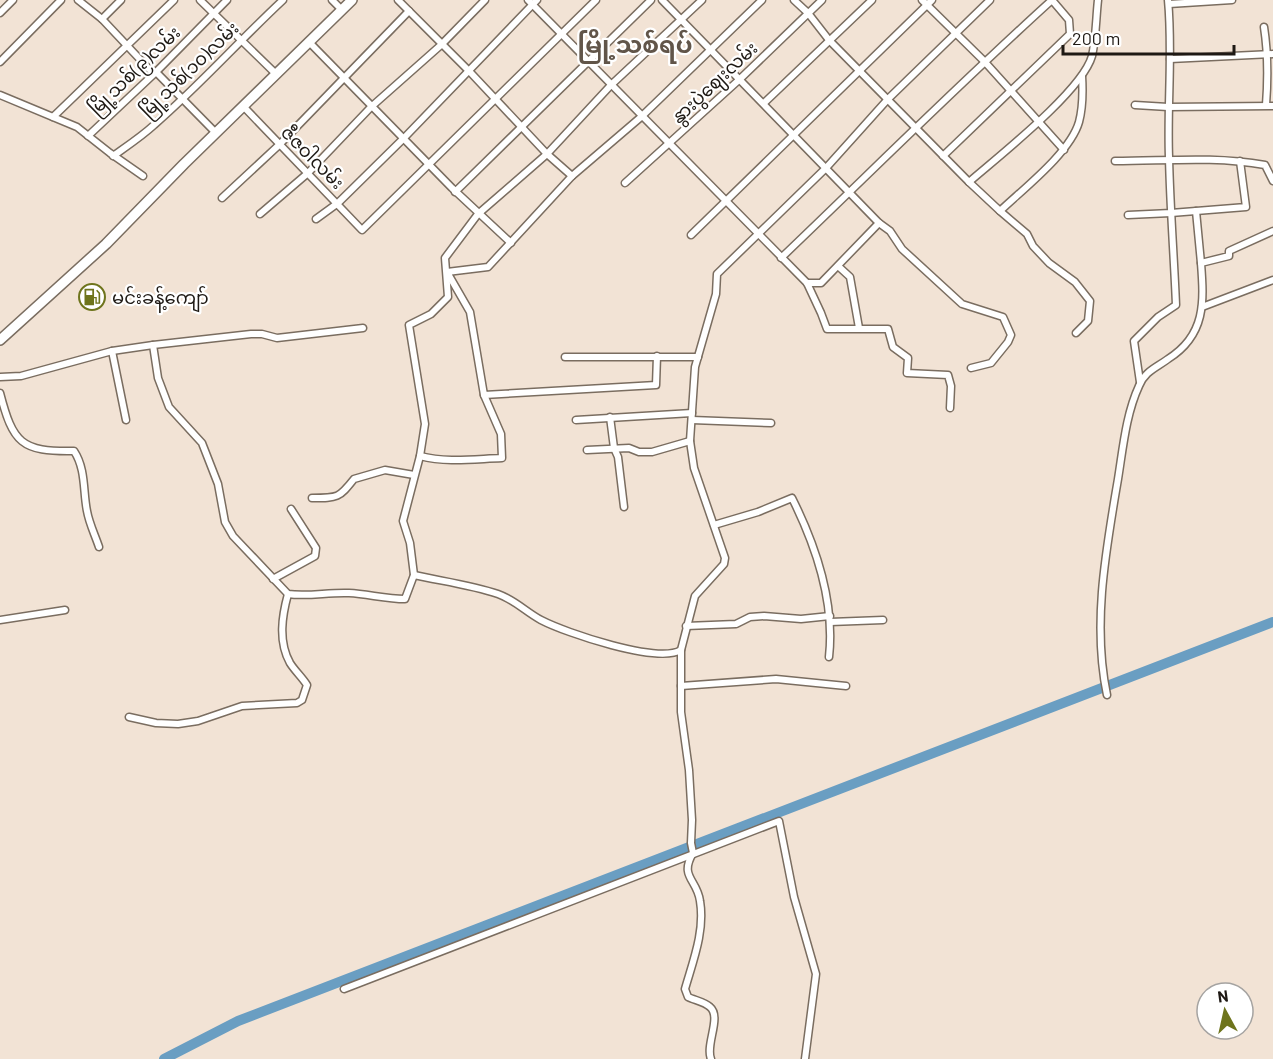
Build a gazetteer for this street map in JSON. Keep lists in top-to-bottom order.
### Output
{
  "streets": {
    "street": [
      "မြို့သစ်(၁၀)လမ်း",
      "မြို့သစ်(၉)လမ်း",
      "နွားပွဲဈေးလမ်း",
      "ဇီဇဝါလမ်း"
    ]
  },
  "districts": ["မြို့သစ်ရပ်"],
  "places": {
    "fuel station": ["မင်းခန့်ကျော်"]
  },
  "scale_bar": "200 m",
  "north": "top"
}
